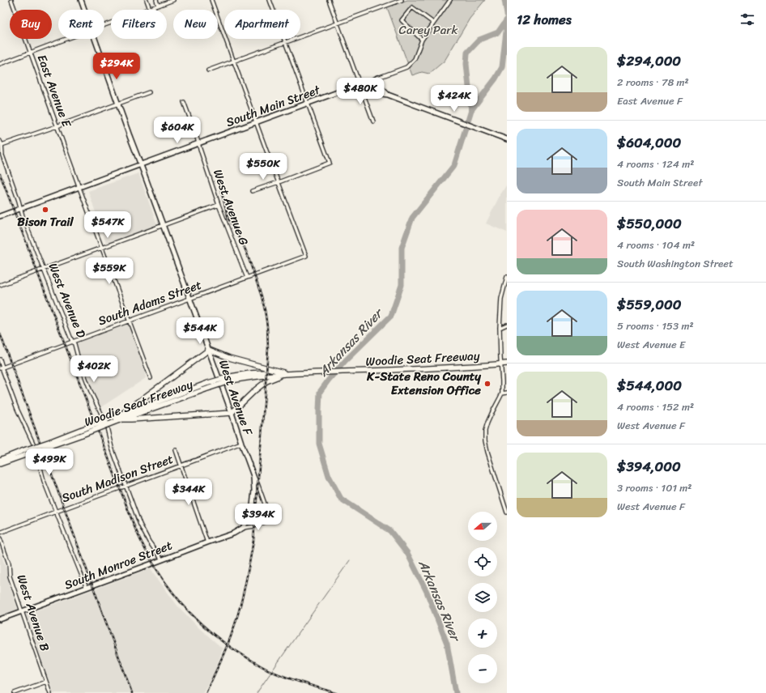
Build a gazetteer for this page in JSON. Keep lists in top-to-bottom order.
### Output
{
  "streets": {
    "main road": ["Woodie Seat Freeway"],
    "street": [
      "East Avenue E",
      "South Main Street",
      "West Avenue G",
      "West Avenue D",
      "South Adams Street",
      "West Avenue F",
      "South Madison Street",
      "South Monroe Street",
      "West Avenue B"
    ]
  },
  "crossings": [
    ["East Avenue E", "South Main Street"],
    ["East Avenue E", "South Adams Street"],
    ["South Main Street", "West Avenue G"],
    ["South Main Street", "West Avenue D"],
    ["South Main Street", "West Avenue F"],
    ["West Avenue G", "South Adams Street"],
    ["West Avenue D", "South Adams Street"],
    ["West Avenue D", "South Madison Street"],
    ["West Avenue D", "South Monroe Street"],
    ["South Adams Street", "West Avenue F"],
    ["West Avenue F", "South Madison Street"],
    ["West Avenue F", "South Monroe Street"],
    ["South Monroe Street", "West Avenue B"]
  ],
  "water": ["Arkansas River"],
  "parks": ["Carey Park"],
  "places": ["Bison Trail", "K-State Reno County Extension Office"],
  "north": "left",
  "page": {
    "heading": "12 homes",
    "chip": [
      "Buy",
      "Rent",
      "Filters",
      "New",
      "Apartment"
    ],
    "list": [
      {
        "name": "$294,000",
        "note": "2 rooms · 78 m² · East Avenue F"
      },
      {
        "name": "$604,000",
        "note": "4 rooms · 124 m² · South Main Street"
      },
      {
        "name": "$550,000",
        "note": "4 rooms · 104 m² · South Washington Street"
      },
      {
        "name": "$559,000",
        "note": "5 rooms · 153 m² · West Avenue E"
      },
      {
        "name": "$544,000",
        "note": "4 rooms · 152 m² · West Avenue F"
      },
      {
        "name": "$394,000",
        "note": "3 rooms · 101 m² · West Avenue F"
      }
    ],
    "price": [
      "$294K",
      "$480K",
      "$424K",
      "$604K",
      "$550K",
      "$547K",
      "$559K",
      "$544K",
      "$402K",
      "$499K",
      "$344K",
      "$394K"
    ],
    "map_buttons": ["+", "−"]
  }
}
